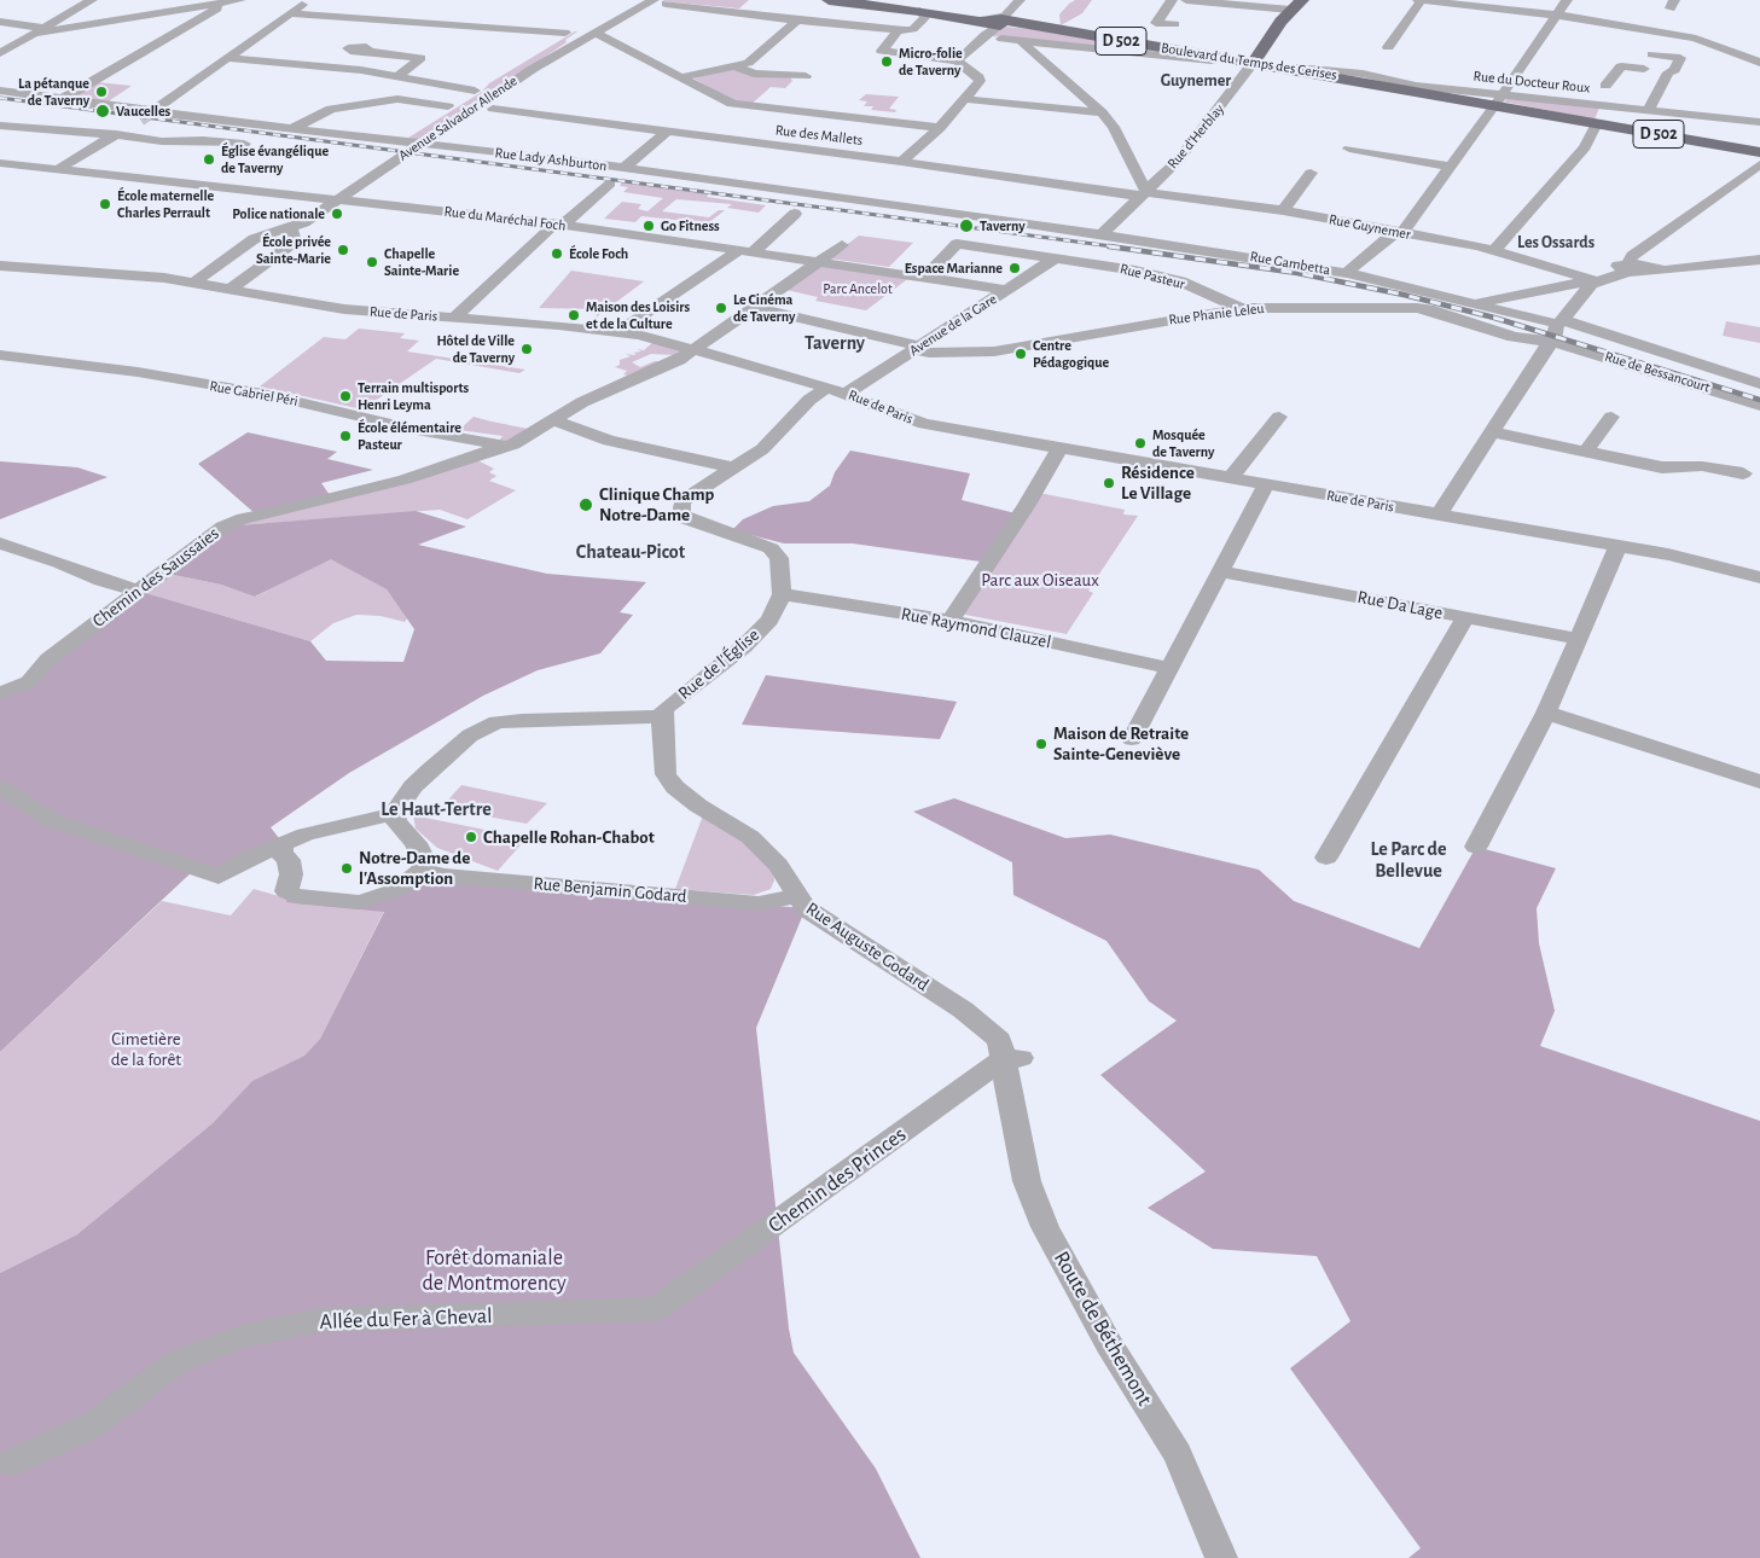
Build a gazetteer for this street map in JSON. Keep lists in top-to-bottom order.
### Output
{
  "streets": {
    "main road": ["D 502", "Boulevard du Temps des Cerises", "Rue d'Herblay"],
    "street": [
      "Rue du Docteur Roux",
      "Avenue Salvador Allende",
      "Rue des Mallets",
      "Rue Lady Ashburton",
      "Rue du Maréchal Foch",
      "Rue Guynemer",
      "Rue Gambetta",
      "Rue Pasteur",
      "Rue de Paris",
      "Rue Phanie Leleu",
      "Avenue de la Gare",
      "Rue de Bessancourt",
      "Rue Gabriel Péri",
      "Chemin des Saussaies",
      "Rue Da Lage",
      "Rue Raymond Clauzel",
      "Rue de l'Église",
      "Rue Benjamin Godard",
      "Rue Auguste Godard",
      "Chemin des Princes",
      "Allée du Fer à Cheval",
      "Route de Béthemont"
    ]
  },
  "crossings": [
    ["Boulevard du Temps des Cerises", "Rue du Docteur Roux"],
    ["Boulevard du Temps des Cerises", "Rue d'Herblay"],
    ["Avenue Salvador Allende", "Rue des Mallets"],
    ["Avenue Salvador Allende", "Rue du Maréchal Foch"],
    ["Avenue Salvador Allende", "Rue de Paris"],
    ["Rue des Mallets", "Rue d'Herblay"],
    ["Rue des Mallets", "Rue Guynemer"],
    ["Rue d'Herblay", "Rue Lady Ashburton"],
    ["Rue d'Herblay", "Rue Guynemer"],
    ["Rue d'Herblay", "Rue Gambetta"],
    ["Rue Lady Ashburton", "Rue Gambetta"],
    ["Rue du Maréchal Foch", "Rue Pasteur"],
    ["Rue du Maréchal Foch", "Avenue de la Gare"],
    ["Rue du Maréchal Foch", "Chemin des Saussaies"],
    ["Rue Gambetta", "Rue Phanie Leleu"],
    ["Rue Gambetta", "Rue de Bessancourt"],
    ["Rue Pasteur", "Rue Phanie Leleu"],
    ["Rue Pasteur", "Avenue de la Gare"],
    ["Rue de Paris", "Avenue de la Gare"],
    ["Rue de Paris", "Chemin des Saussaies"],
    ["Rue Phanie Leleu", "Avenue de la Gare"],
    ["Rue Phanie Leleu", "Rue de Bessancourt"],
    ["Rue Gabriel Péri", "Chemin des Saussaies"],
    ["Rue Raymond Clauzel", "Rue de l'Église"],
    ["Rue de l'Église", "Rue Auguste Godard"],
    ["Rue Benjamin Godard", "Rue Auguste Godard"],
    ["Rue Auguste Godard", "Route de Béthemont"],
    ["Chemin des Princes", "Allée du Fer à Cheval"],
    ["Chemin des Princes", "Route de Béthemont"]
  ],
  "districts": [
    "Guynemer",
    "Les Ossards",
    "Taverny",
    "Chateau-Picot",
    "Le Haut-Tertre",
    "Le Parc de Bellevue"
  ],
  "parks": [
    "Parc Ancelot",
    "Parc aux Oiseaux",
    "Cimetière de la forêt",
    "Forêt domaniale de Montmorency"
  ],
  "places": [
    "Micro-folie de Taverny",
    "La pétanque de Taverny",
    "Vaucelles",
    "Église évangélique de Taverny",
    "École maternelle Charles Perrault",
    "Police nationale",
    "Go Fitness",
    "Taverny",
    "École privée Sainte-Marie",
    "École Foch",
    "Chapelle Sainte-Marie",
    "Espace Marianne",
    "Le Cinéma de Taverny",
    "Maison des Loisirs et de la Culture",
    "Hôtel de Ville de Taverny",
    "Centre Pédagogique",
    "Terrain multisports Henri Leyma",
    "École élémentaire Pasteur",
    "Mosquée de Taverny",
    "Résidence Le Village",
    "Clinique Champ Notre-Dame",
    "Maison de Retraite Sainte-Geneviève",
    "Chapelle Rohan-Chabot",
    "Notre-Dame de l'Assomption"
  ]
}
